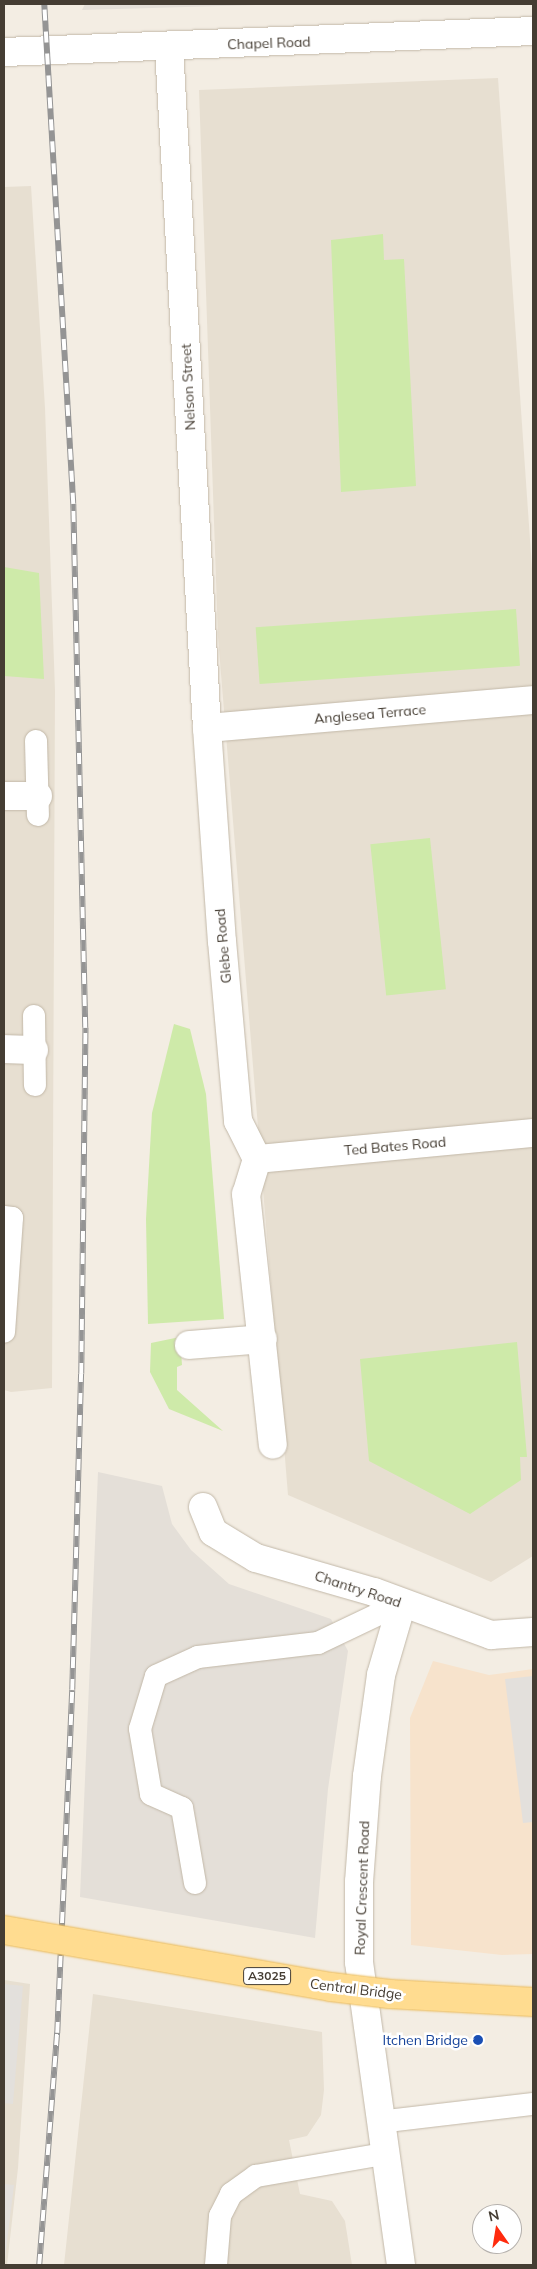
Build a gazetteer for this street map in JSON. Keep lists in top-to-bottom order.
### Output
{
  "streets": {
    "main road": ["A3025", "Central Bridge"],
    "street": [
      "Chapel Road",
      "Nelson Street",
      "Anglesea Terrace",
      "Glebe Road",
      "Ted Bates Road",
      "Chantry Road",
      "Royal Crescent Road"
    ]
  },
  "crossings": [
    ["Chapel Road", "Nelson Street"],
    ["Nelson Street", "Anglesea Terrace"],
    ["Nelson Street", "Glebe Road"],
    ["Anglesea Terrace", "Glebe Road"],
    ["Glebe Road", "Ted Bates Road"],
    ["Chantry Road", "Royal Crescent Road"]
  ],
  "places": ["Itchen Bridge"],
  "north": "top"
}
